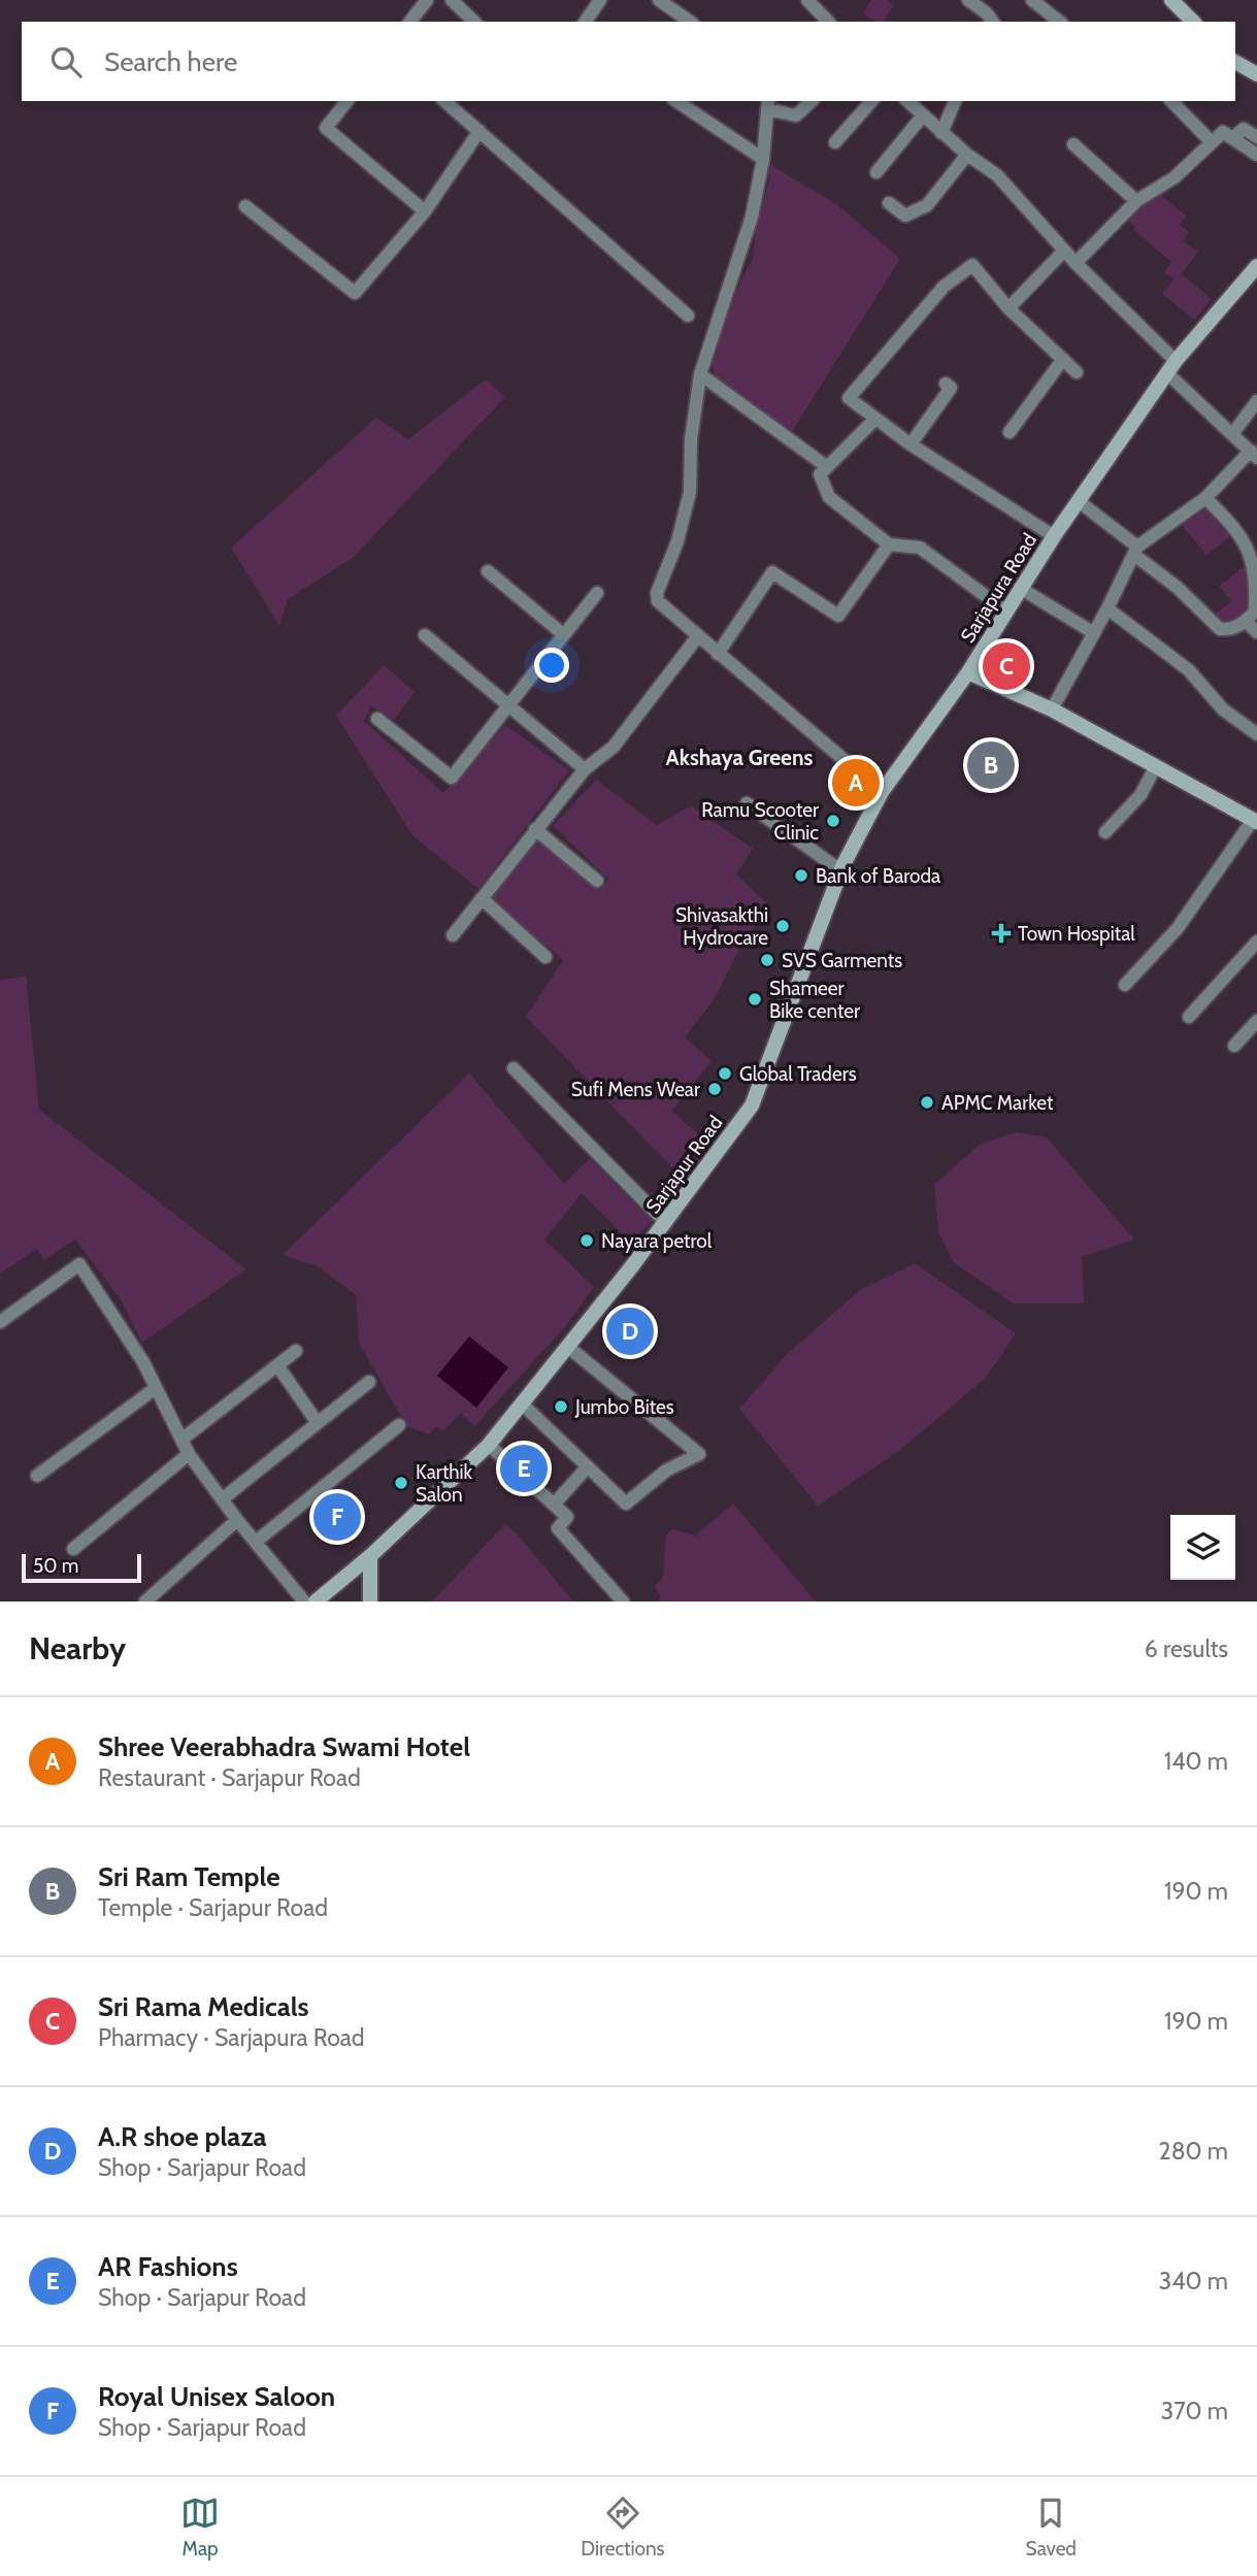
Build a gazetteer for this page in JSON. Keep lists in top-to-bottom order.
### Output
{
  "streets": {
    "main road": ["Sarjapura Road", "Sarjapur Road"]
  },
  "crossings": [
    ["Sarjapura Road", "Sarjapur Road"]
  ],
  "districts": ["Akshaya Greens"],
  "places": {
    "other": [
      "Ramu Scooter Clinic",
      "Bank of Baroda",
      "Shivasakthi Hydrocare",
      "SVS Garments",
      "Shameer Bike center",
      "Global Traders",
      "Sufi Mens Wear",
      "APMC Market",
      "Nayara petrol",
      "Jumbo Bites",
      "Karthik Salon"
    ],
    "health": ["Town Hospital"]
  },
  "scale_bar": "50 m",
  "page": {
    "search": "Search here",
    "pins": [
      "C",
      "B",
      "A",
      "D",
      "E",
      "F"
    ],
    "scale": "50 m",
    "heading": ["Nearby", "6 results"],
    "list": [
      {
        "mark": "A",
        "name": "Shree Veerabhadra Swami Hotel",
        "note": "Restaurant · Sarjapur Road",
        "value": "140 m"
      },
      {
        "mark": "B",
        "name": "Sri Ram Temple",
        "note": "Temple · Sarjapur Road",
        "value": "190 m"
      },
      {
        "mark": "C",
        "name": "Sri Rama Medicals",
        "note": "Pharmacy · Sarjapura Road",
        "value": "190 m"
      },
      {
        "mark": "D",
        "name": "A.R shoe plaza",
        "note": "Shop · Sarjapur Road",
        "value": "280 m"
      },
      {
        "mark": "E",
        "name": "AR Fashions",
        "note": "Shop · Sarjapur Road",
        "value": "340 m"
      },
      {
        "mark": "F",
        "name": "Royal Unisex Saloon",
        "note": "Shop · Sarjapur Road",
        "value": "370 m"
      }
    ],
    "nav": ["Map", "Directions", "Saved"]
  }
}
